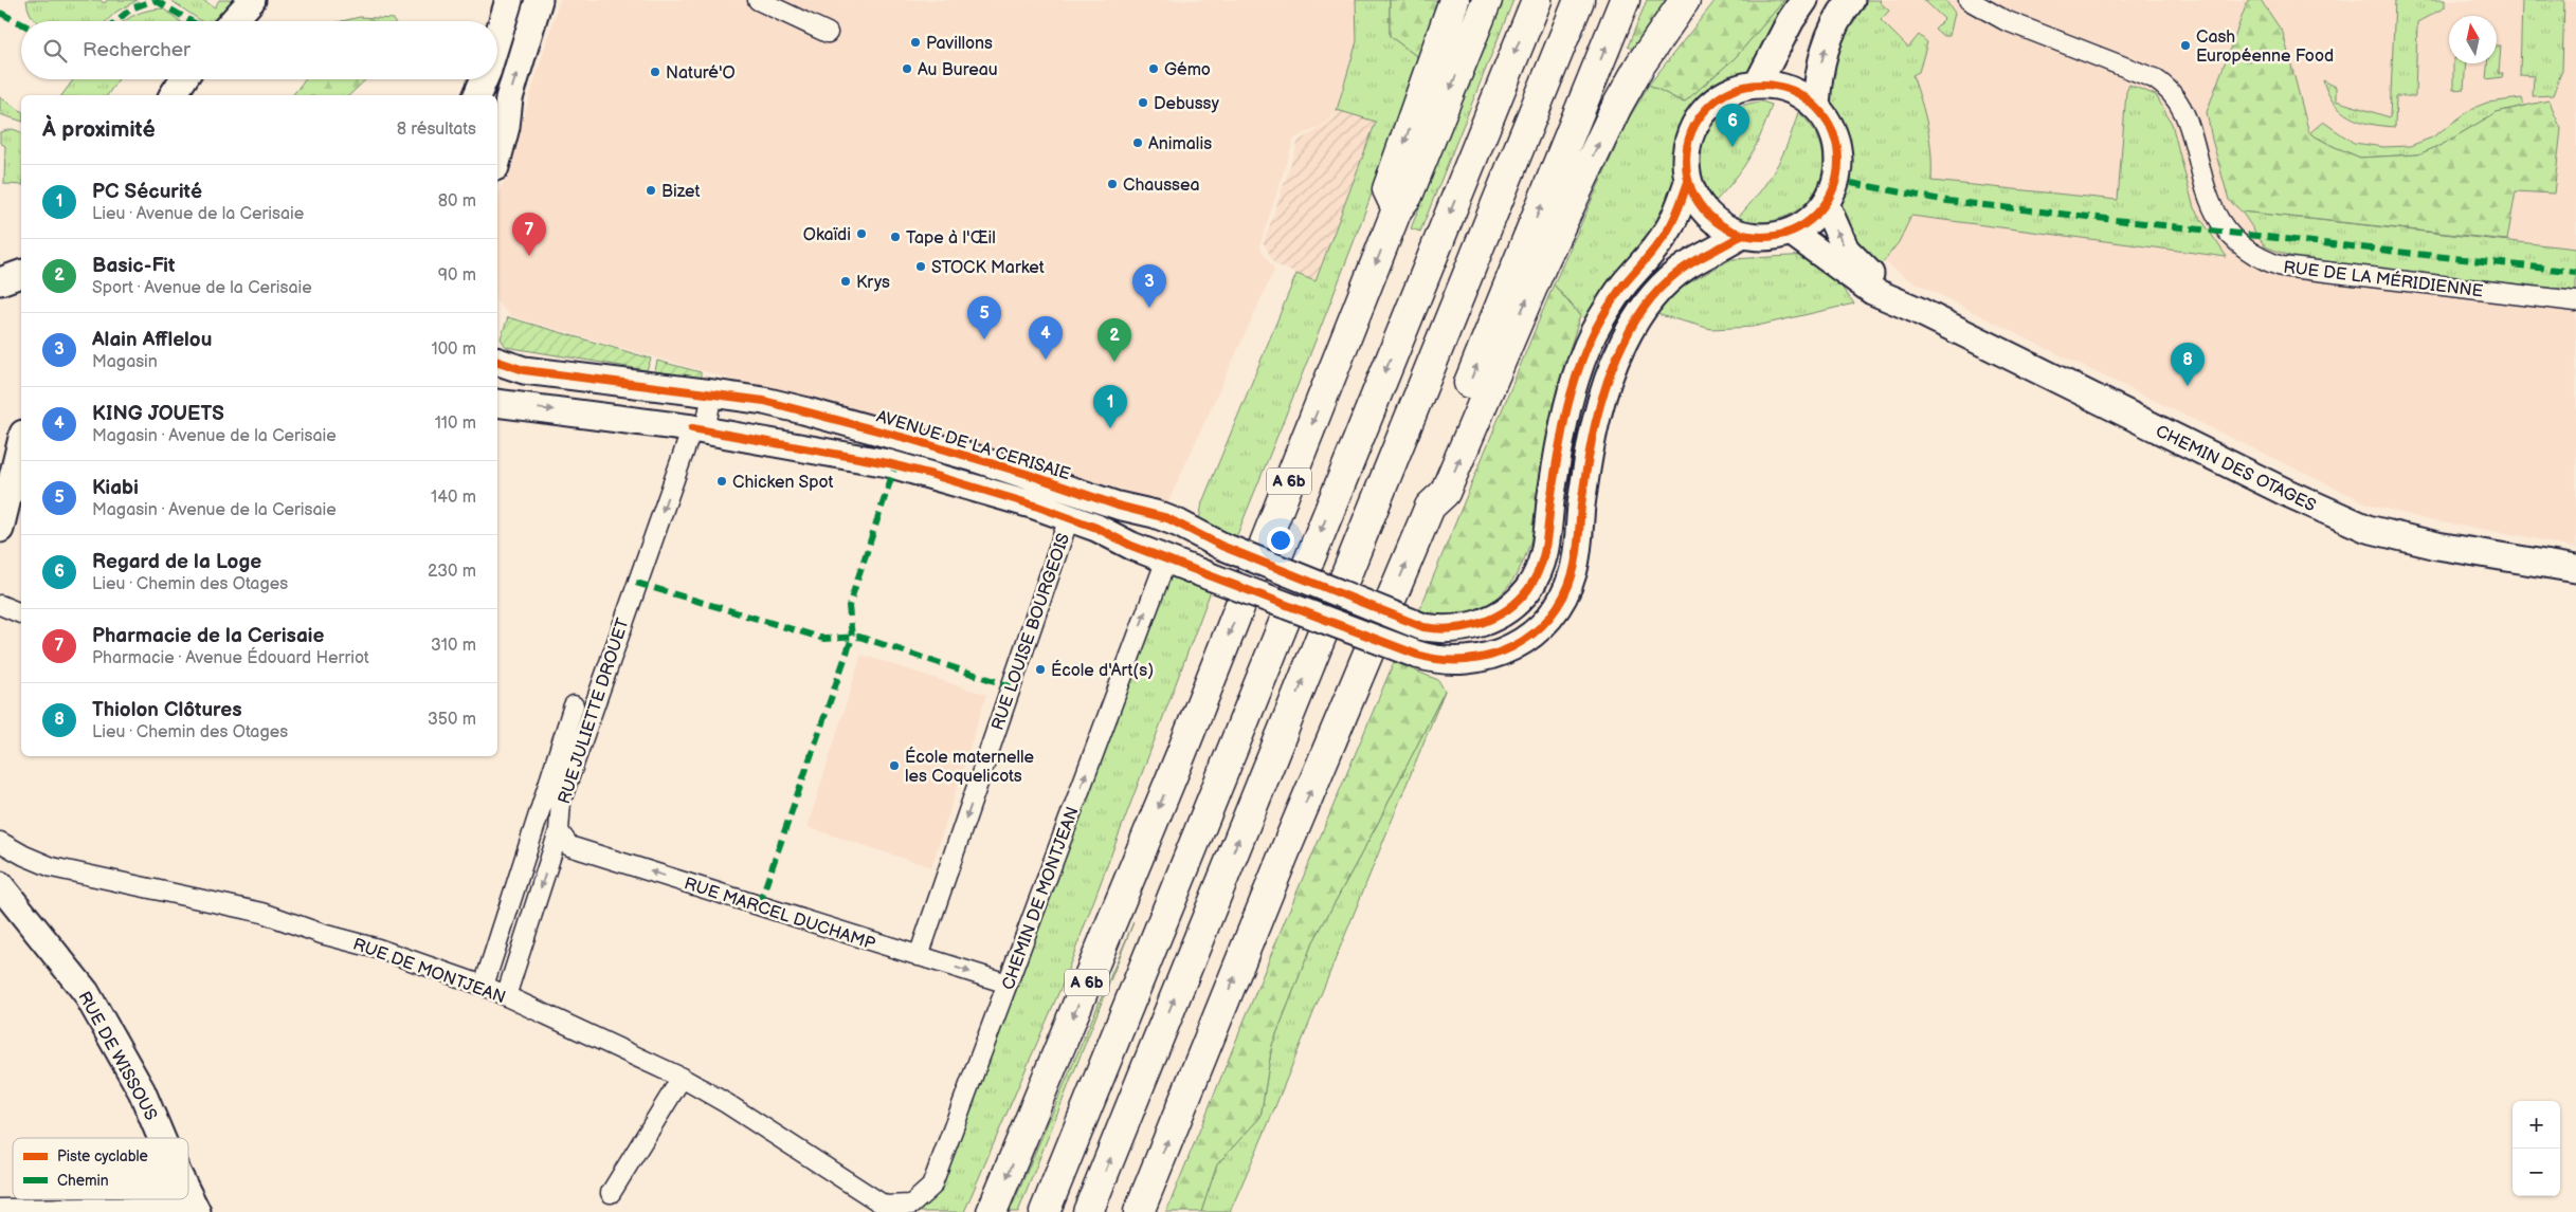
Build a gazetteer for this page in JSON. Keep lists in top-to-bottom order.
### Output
{
  "streets": {
    "highway": ["A 6b"],
    "street": [
      "RUE DE LA MÉRIDIENNE",
      "AVENUE DE LA CERISAIE",
      "CHEMIN DES OTAGES",
      "RUE LOUISE BOURGEOIS",
      "RUE JULIETTE DROUET",
      "CHEMIN DE MONTJEAN",
      "RUE MARCEL DUCHAMP",
      "RUE DE MONTJEAN",
      "RUE DE WISSOUS"
    ]
  },
  "crossings": [
    ["AVENUE DE LA CERISAIE", "CHEMIN DES OTAGES"],
    ["AVENUE DE LA CERISAIE", "RUE JULIETTE DROUET"],
    ["RUE LOUISE BOURGEOIS", "RUE MARCEL DUCHAMP"],
    ["RUE JULIETTE DROUET", "RUE MARCEL DUCHAMP"],
    ["RUE JULIETTE DROUET", "RUE DE MONTJEAN"],
    ["CHEMIN DE MONTJEAN", "RUE MARCEL DUCHAMP"],
    ["CHEMIN DE MONTJEAN", "RUE DE MONTJEAN"]
  ],
  "one_way": ["RUE LOUISE BOURGEOIS", "CHEMIN DE MONTJEAN"],
  "places": [
    "Pavillons",
    "Cash Européenne Food",
    "Au Bureau",
    "Gémo",
    "Naturé'O",
    "Debussy",
    "Animalis",
    "Chaussea",
    "Bizet",
    "Okaïdi",
    "Tape à l'Œil",
    "STOCK Market",
    "Krys",
    "Chicken Spot",
    "École d'Art(s)",
    "École maternelle les Coquelicots"
  ],
  "legend": ["Piste cyclable", "Chemin"],
  "north": "top",
  "page": {
    "search": "Rechercher",
    "heading": ["À proximité", "8 résultats"],
    "pins": [
      "6",
      "7",
      "3",
      "5",
      "4",
      "2",
      "8",
      "1"
    ],
    "list": [
      {
        "mark": "1",
        "name": "PC Sécurité",
        "note": "Lieu · Avenue de la Cerisaie",
        "value": "80 m"
      },
      {
        "mark": "2",
        "name": "Basic-Fit",
        "note": "Sport · Avenue de la Cerisaie",
        "value": "90 m"
      },
      {
        "mark": "3",
        "name": "Alain Afflelou",
        "note": "Magasin",
        "value": "100 m"
      },
      {
        "mark": "4",
        "name": "KING JOUETS",
        "note": "Magasin · Avenue de la Cerisaie",
        "value": "110 m"
      },
      {
        "mark": "5",
        "name": "Kiabi",
        "note": "Magasin · Avenue de la Cerisaie",
        "value": "140 m"
      },
      {
        "mark": "6",
        "name": "Regard de la Loge",
        "note": "Lieu · Chemin des Otages",
        "value": "230 m"
      },
      {
        "mark": "7",
        "name": "Pharmacie de la Cerisaie",
        "note": "Pharmacie · Avenue Édouard Herriot",
        "value": "310 m"
      },
      {
        "mark": "8",
        "name": "Thiolon Clôtures",
        "note": "Lieu · Chemin des Otages",
        "value": "350 m"
      }
    ],
    "map_buttons": ["+", "−"]
  }
}
